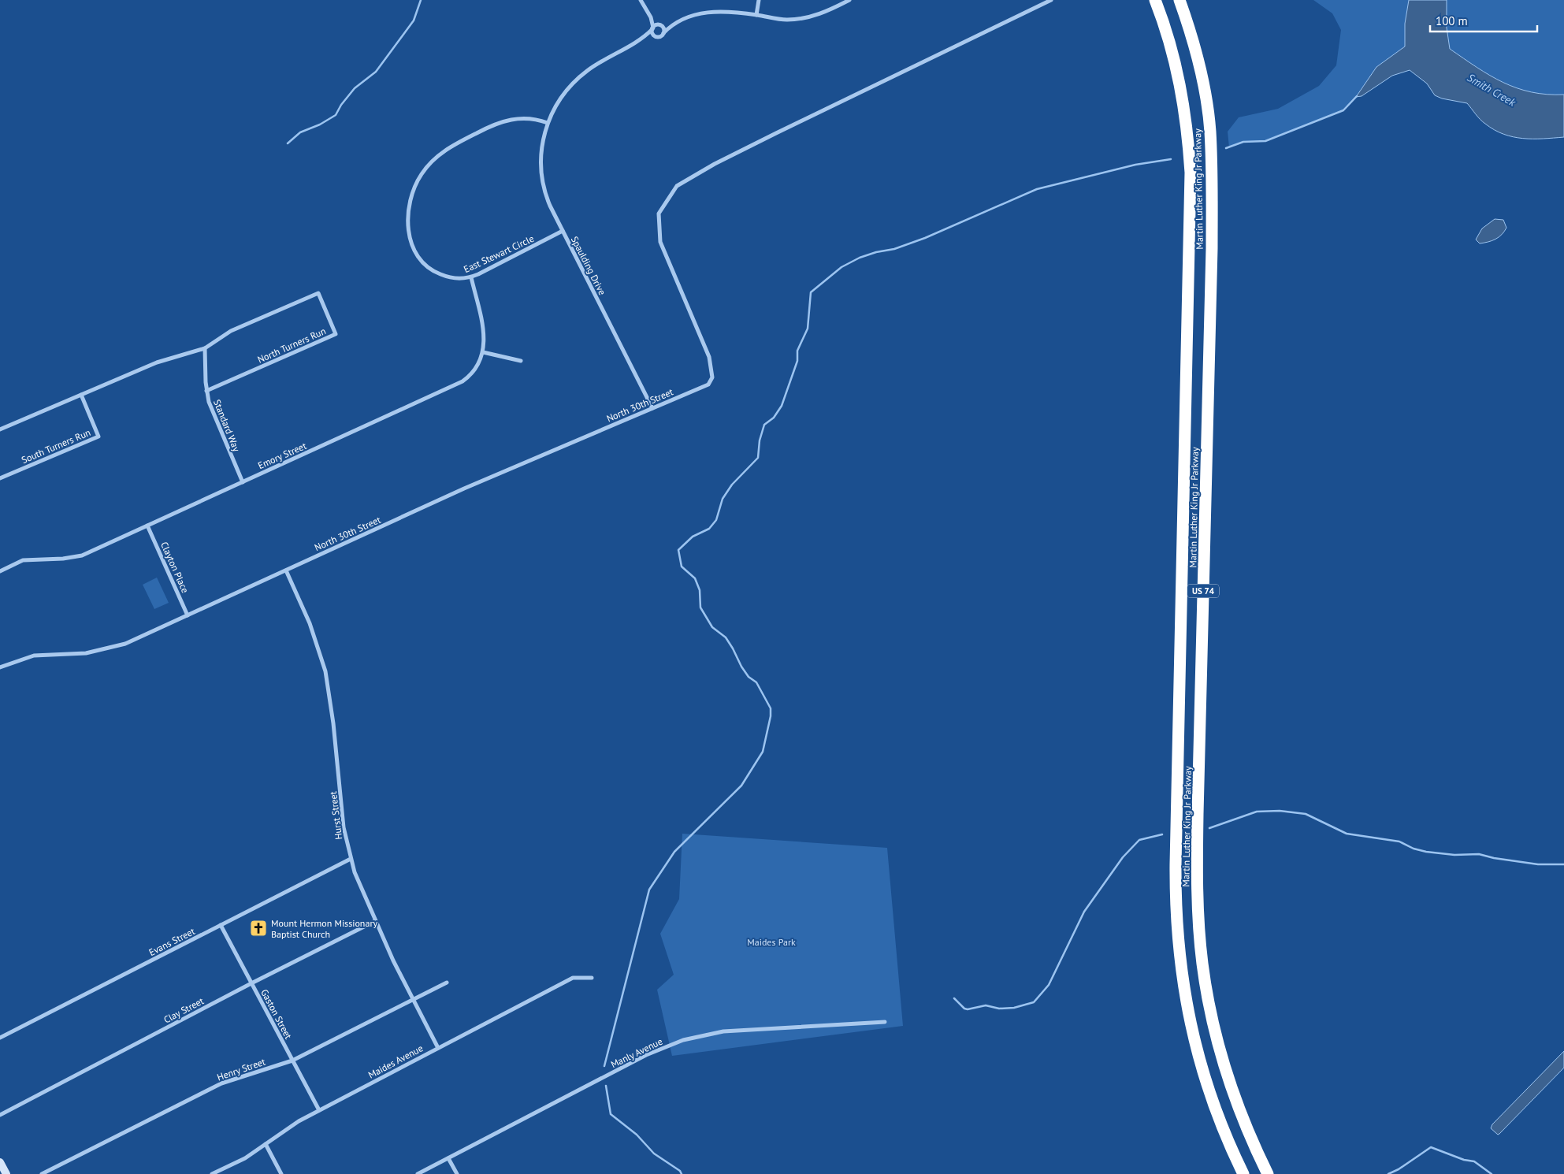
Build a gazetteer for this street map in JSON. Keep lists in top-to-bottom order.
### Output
{
  "streets": {
    "highway": ["Martin Luther King Jr Parkway", "US 74"],
    "street": [
      "East Stewart Circle",
      "Spaulding Drive",
      "North Turners Run",
      "North 30th Street",
      "Standard Way",
      "South Turners Run",
      "Emory Street",
      "Clayton Place",
      "Hurst Street",
      "Evans Street",
      "Clay Street",
      "Gaston Street",
      "Manly Avenue",
      "Maides Avenue",
      "Henry Street"
    ]
  },
  "crossings": [
    ["East Stewart Circle", "Spaulding Drive"],
    ["East Stewart Circle", "Emory Street"],
    ["Spaulding Drive", "North 30th Street"],
    ["North Turners Run", "Standard Way"],
    ["North 30th Street", "Clayton Place"],
    ["North 30th Street", "Hurst Street"],
    ["Standard Way", "Emory Street"],
    ["Emory Street", "Clayton Place"],
    ["Hurst Street", "Evans Street"],
    ["Hurst Street", "Clay Street"],
    ["Hurst Street", "Maides Avenue"],
    ["Hurst Street", "Henry Street"],
    ["Evans Street", "Gaston Street"],
    ["Clay Street", "Gaston Street"],
    ["Gaston Street", "Maides Avenue"],
    ["Gaston Street", "Henry Street"]
  ],
  "water": ["Smith Creek"],
  "parks": ["Maides Park"],
  "places": {
    "church": ["Mount Hermon Missionary Baptist Church"]
  },
  "scale_bar": "100 m"
}
